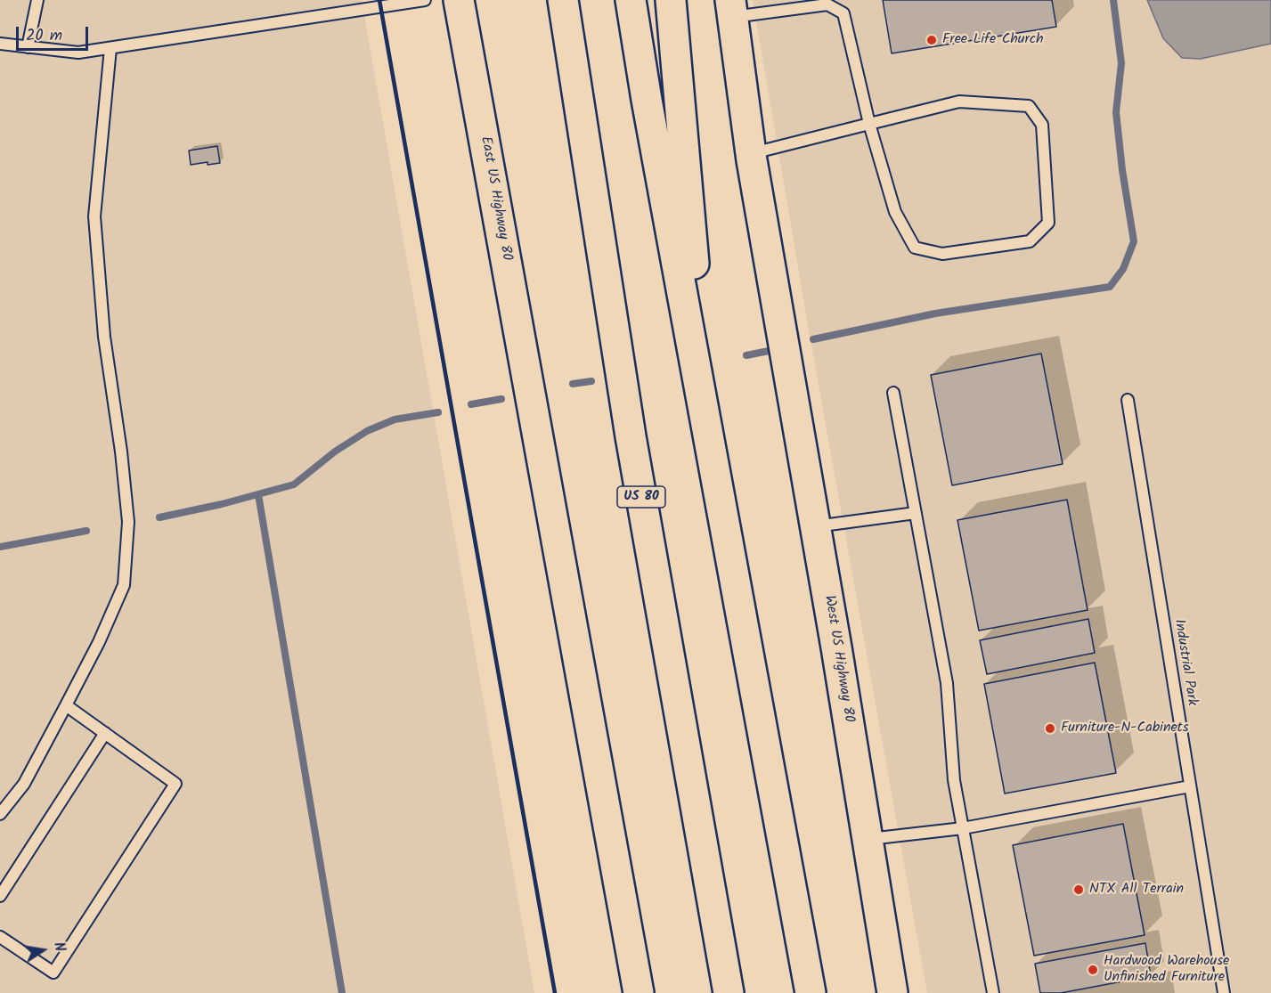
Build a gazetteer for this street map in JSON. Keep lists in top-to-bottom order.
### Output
{
  "streets": {
    "main road": ["East US Highway 80", "US 80", "West US Highway 80"],
    "lane": ["Industrial Park"]
  },
  "places": [
    "Free Life Church",
    "Furniture-N-Cabinets",
    "NTX All Terrain",
    "Hardwood Warehouse Unfinished Furniture"
  ],
  "scale_bar": "20 m",
  "north": "right"
}
